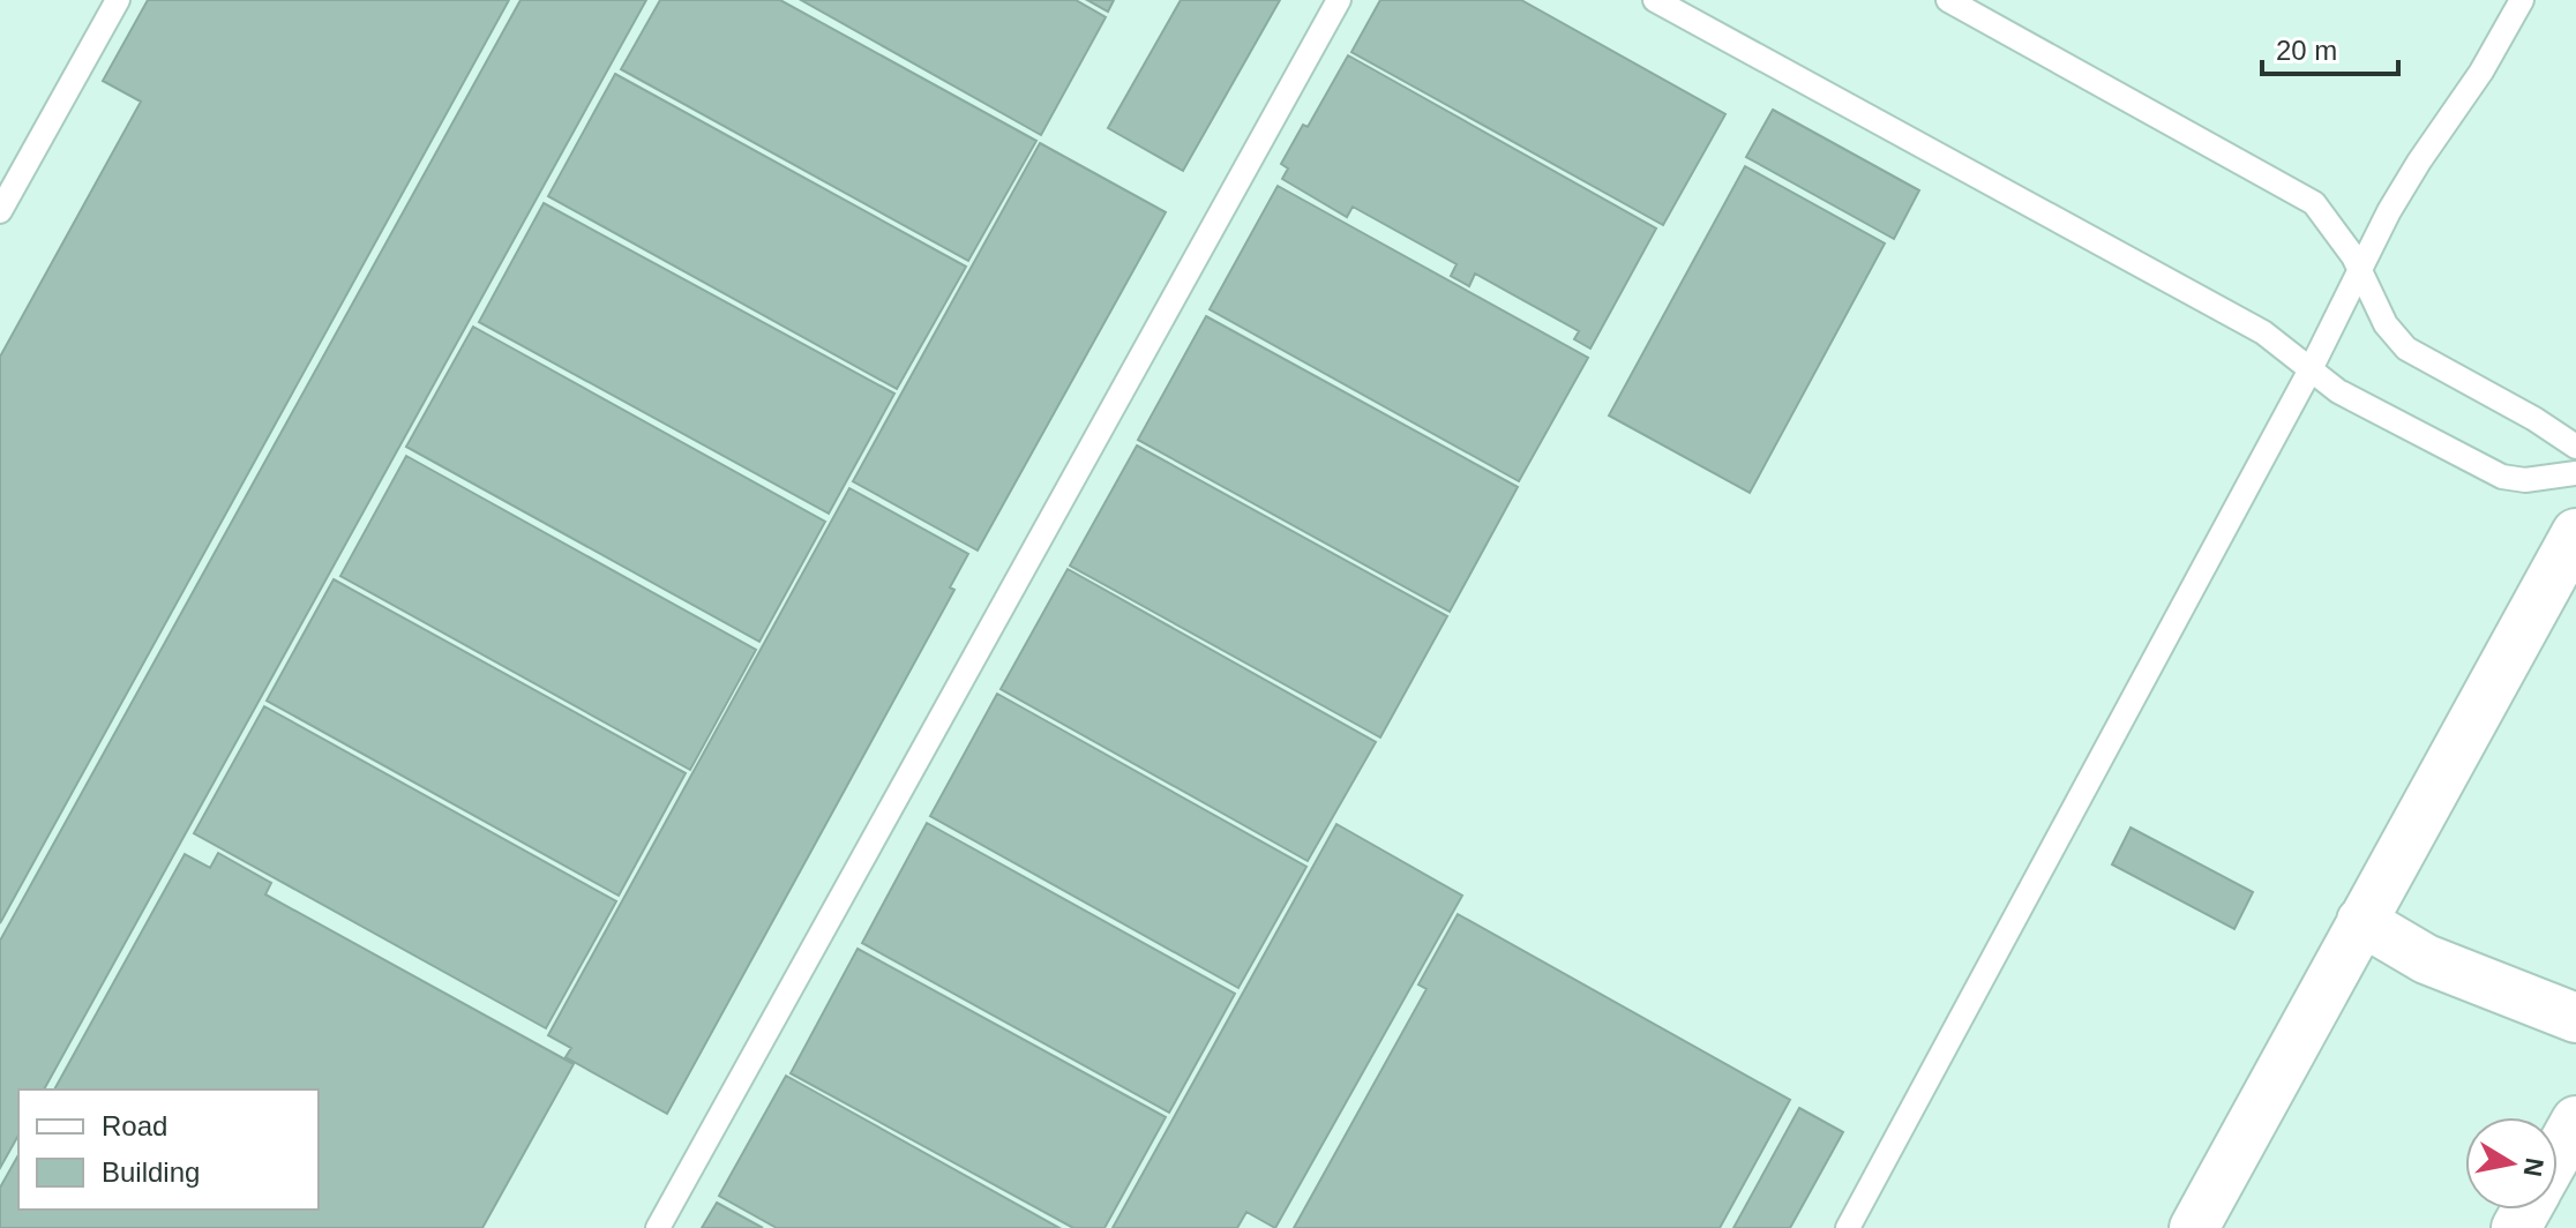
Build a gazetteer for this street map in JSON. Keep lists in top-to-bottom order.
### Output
{
  "legend": ["Road", "Building"],
  "scale_bar": "20 m",
  "north": "right"
}
